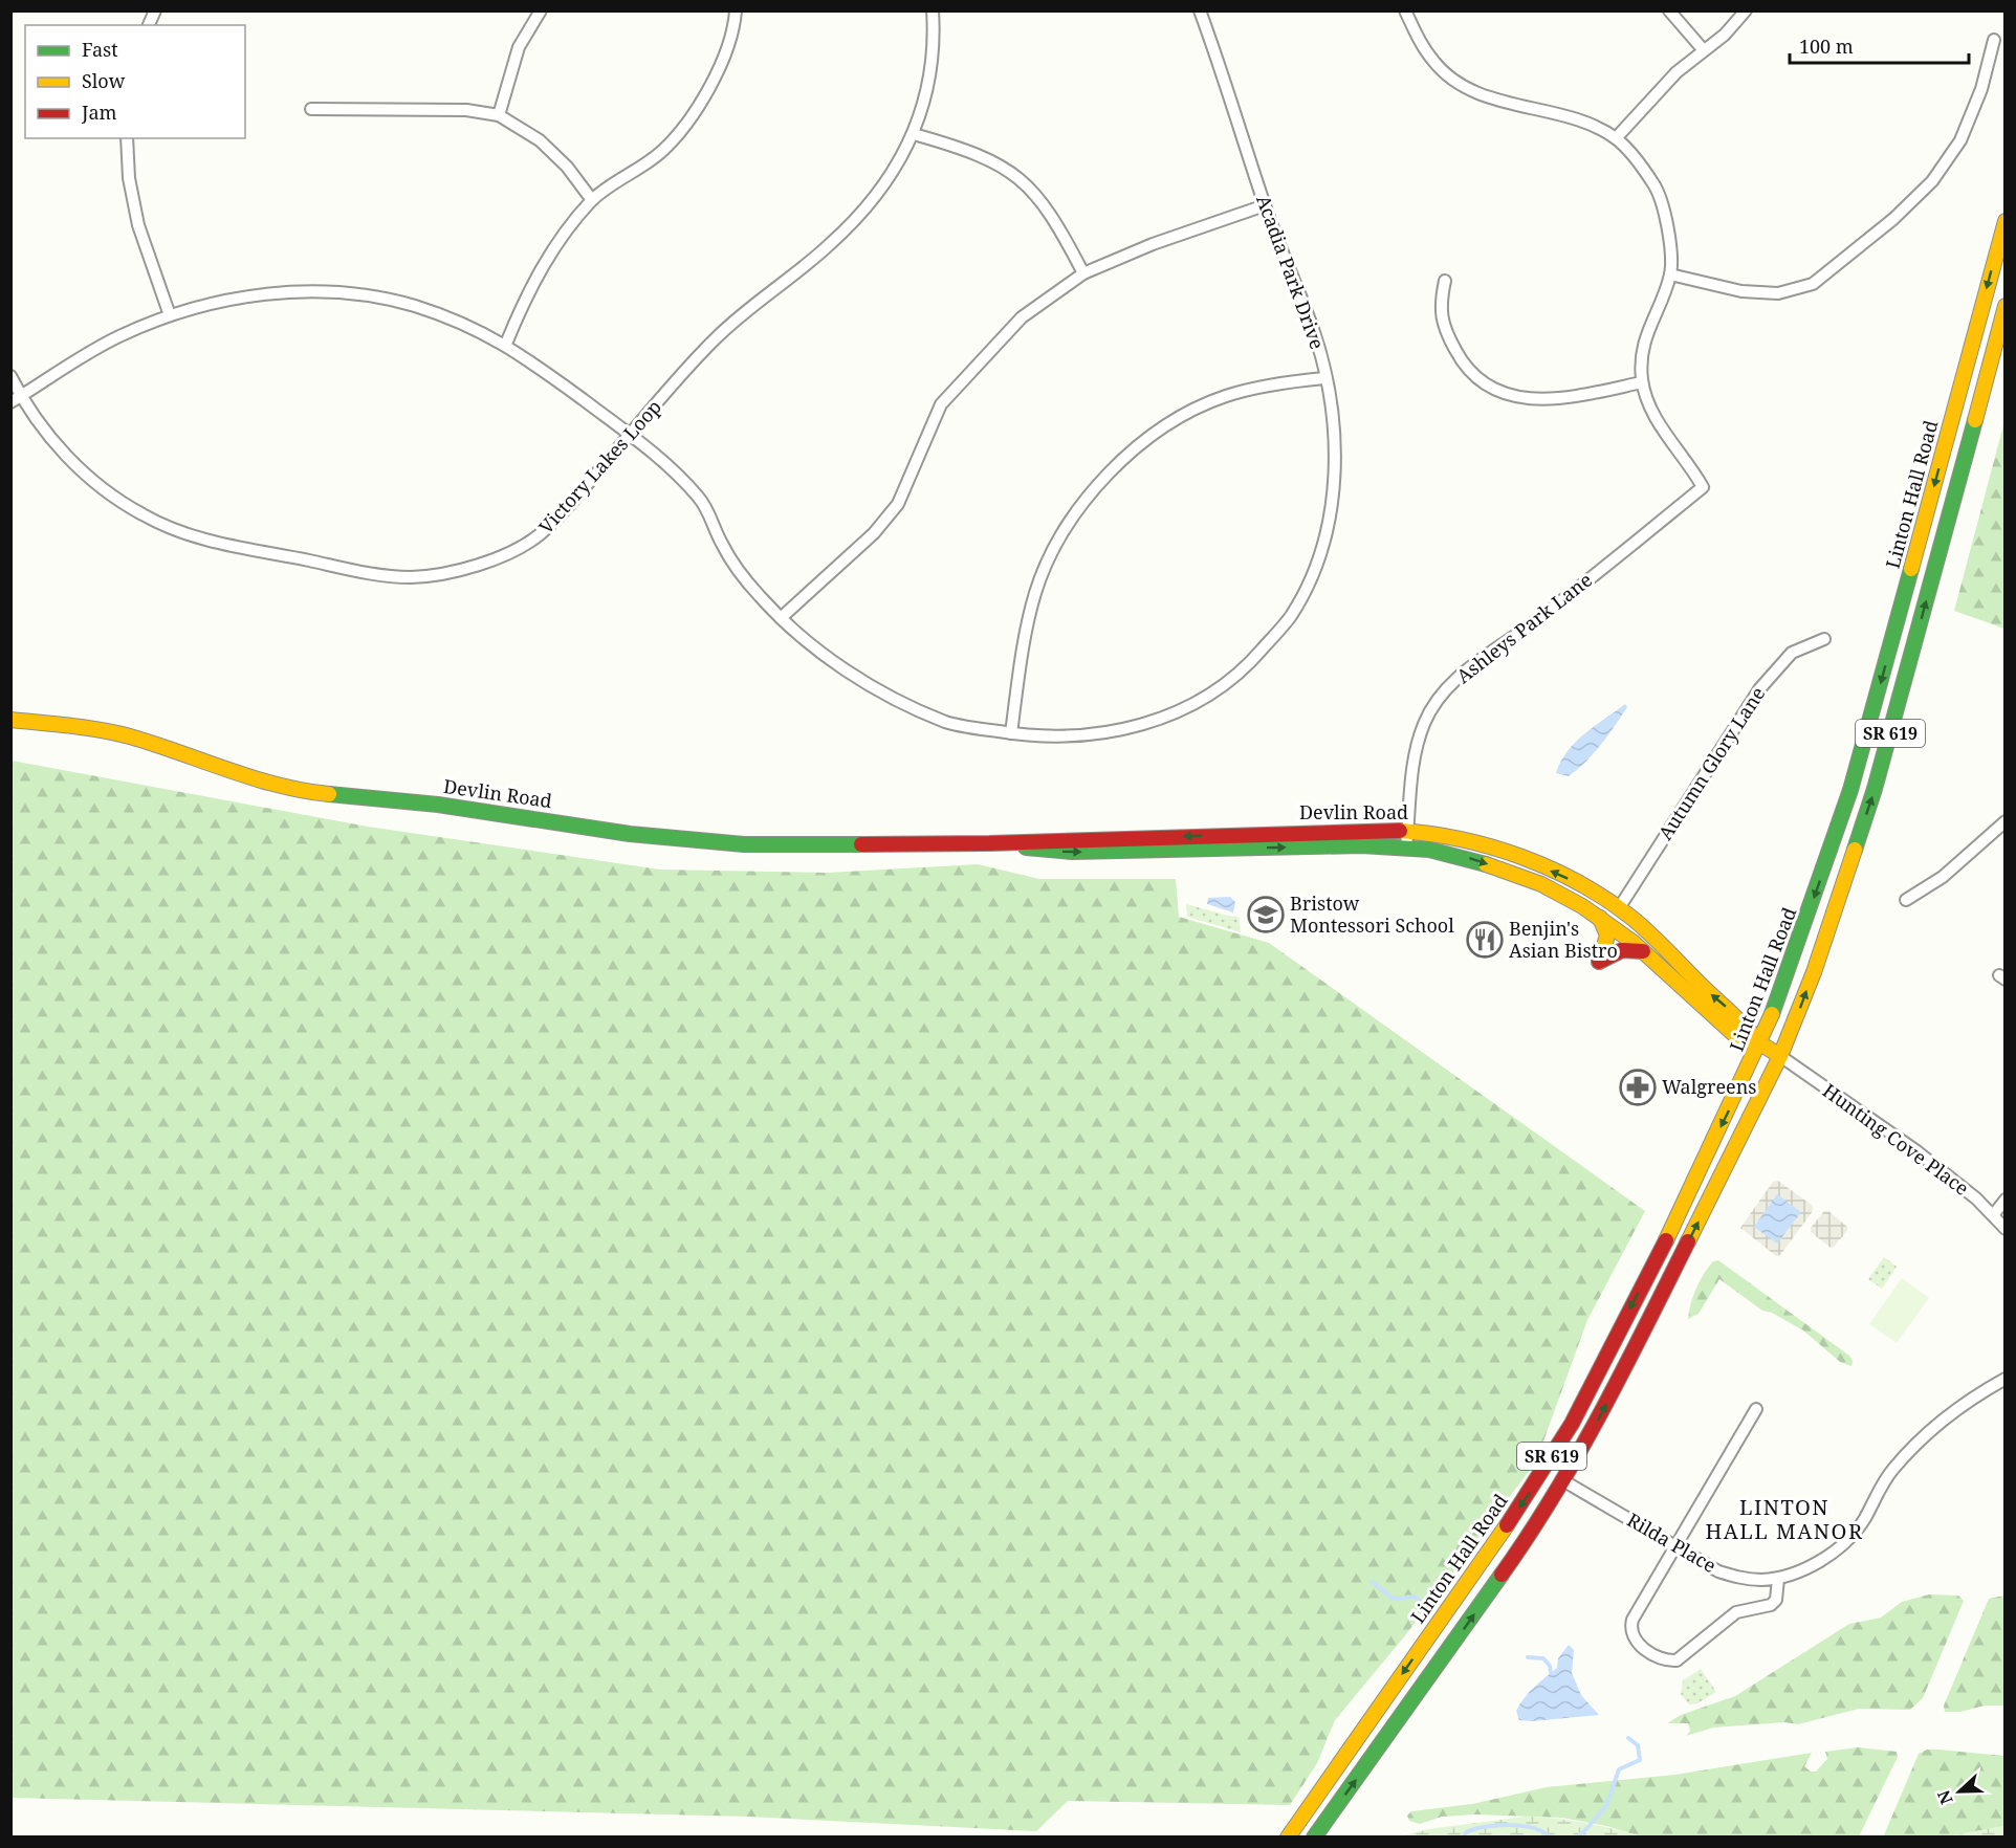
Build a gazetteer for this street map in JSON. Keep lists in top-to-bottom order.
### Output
{
  "streets": {
    "main road": ["Linton Hall Road", "SR 619", "Devlin Road"],
    "street": [
      "Acadia Park Drive",
      "Victory Lakes Loop",
      "Ashleys Park Lane",
      "Autumn Glory Lane",
      "Hunting Cove Place",
      "Rilda Place"
    ]
  },
  "crossings": [
    ["Acadia Park Drive", "Victory Lakes Loop"],
    ["Linton Hall Road", "Devlin Road"],
    ["Ashleys Park Lane", "Devlin Road"],
    ["SR 619", "Devlin Road"],
    ["SR 619", "Hunting Cove Place"],
    ["SR 619", "Rilda Place"],
    ["Autumn Glory Lane", "Devlin Road"],
    ["Devlin Road", "Hunting Cove Place"]
  ],
  "districts": ["LINTON HALL MANOR"],
  "places": {
    "school or university": ["Bristow Montessori School"],
    "restaurant": ["Benjin's Asian Bistro"],
    "pharmacy": ["Walgreens"]
  },
  "legend": ["Fast", "Slow", "Jam"],
  "scale_bar": "100 m",
  "north": "left"
}
